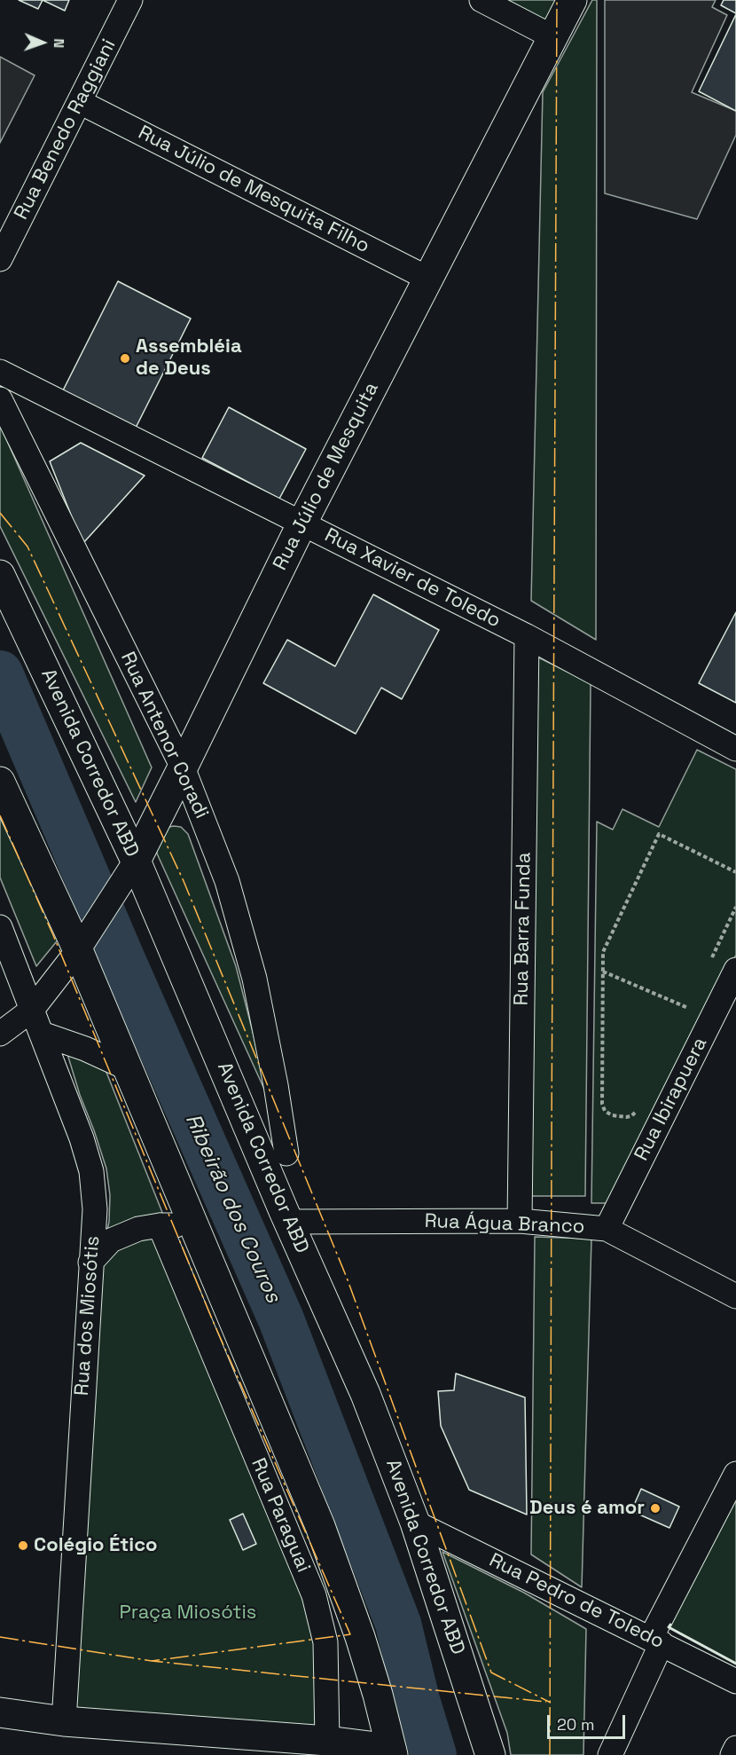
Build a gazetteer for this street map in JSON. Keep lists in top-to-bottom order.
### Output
{
  "streets": {
    "main road": ["Rua Júlio de Mesquita", "Avenida Corredor ABD"],
    "street": [
      "Rua Benedo Raggiani",
      "Rua Júlio de Mesquita Filho",
      "Rua Xavier de Toledo",
      "Rua Antenor Coradi",
      "Rua Barra Funda",
      "Rua Ibirapuera",
      "Rua Água Branco",
      "Rua dos Miosótis",
      "Rua Paraguai",
      "Rua Pedro de Toledo"
    ]
  },
  "crossings": [
    ["Rua Benedo Raggiani", "Rua Júlio de Mesquita Filho"],
    ["Rua Júlio de Mesquita Filho", "Rua Júlio de Mesquita"],
    ["Rua Júlio de Mesquita", "Rua Xavier de Toledo"],
    ["Rua Júlio de Mesquita", "Rua Antenor Coradi"],
    ["Rua Júlio de Mesquita", "Avenida Corredor ABD"],
    ["Rua Júlio de Mesquita", "Rua dos Miosótis"],
    ["Rua Xavier de Toledo", "Rua Barra Funda"],
    ["Avenida Corredor ABD", "Rua Água Branco"],
    ["Avenida Corredor ABD", "Rua Pedro de Toledo"],
    ["Rua Barra Funda", "Rua Água Branco"],
    ["Rua Ibirapuera", "Rua Água Branco"]
  ],
  "water": ["Ribeirão dos Couros"],
  "parks": ["Praça Miosótis"],
  "places": ["Assembléia de Deus", "Deus é amor", "Colégio Ético"],
  "scale_bar": "20 m",
  "north": "right"
}
